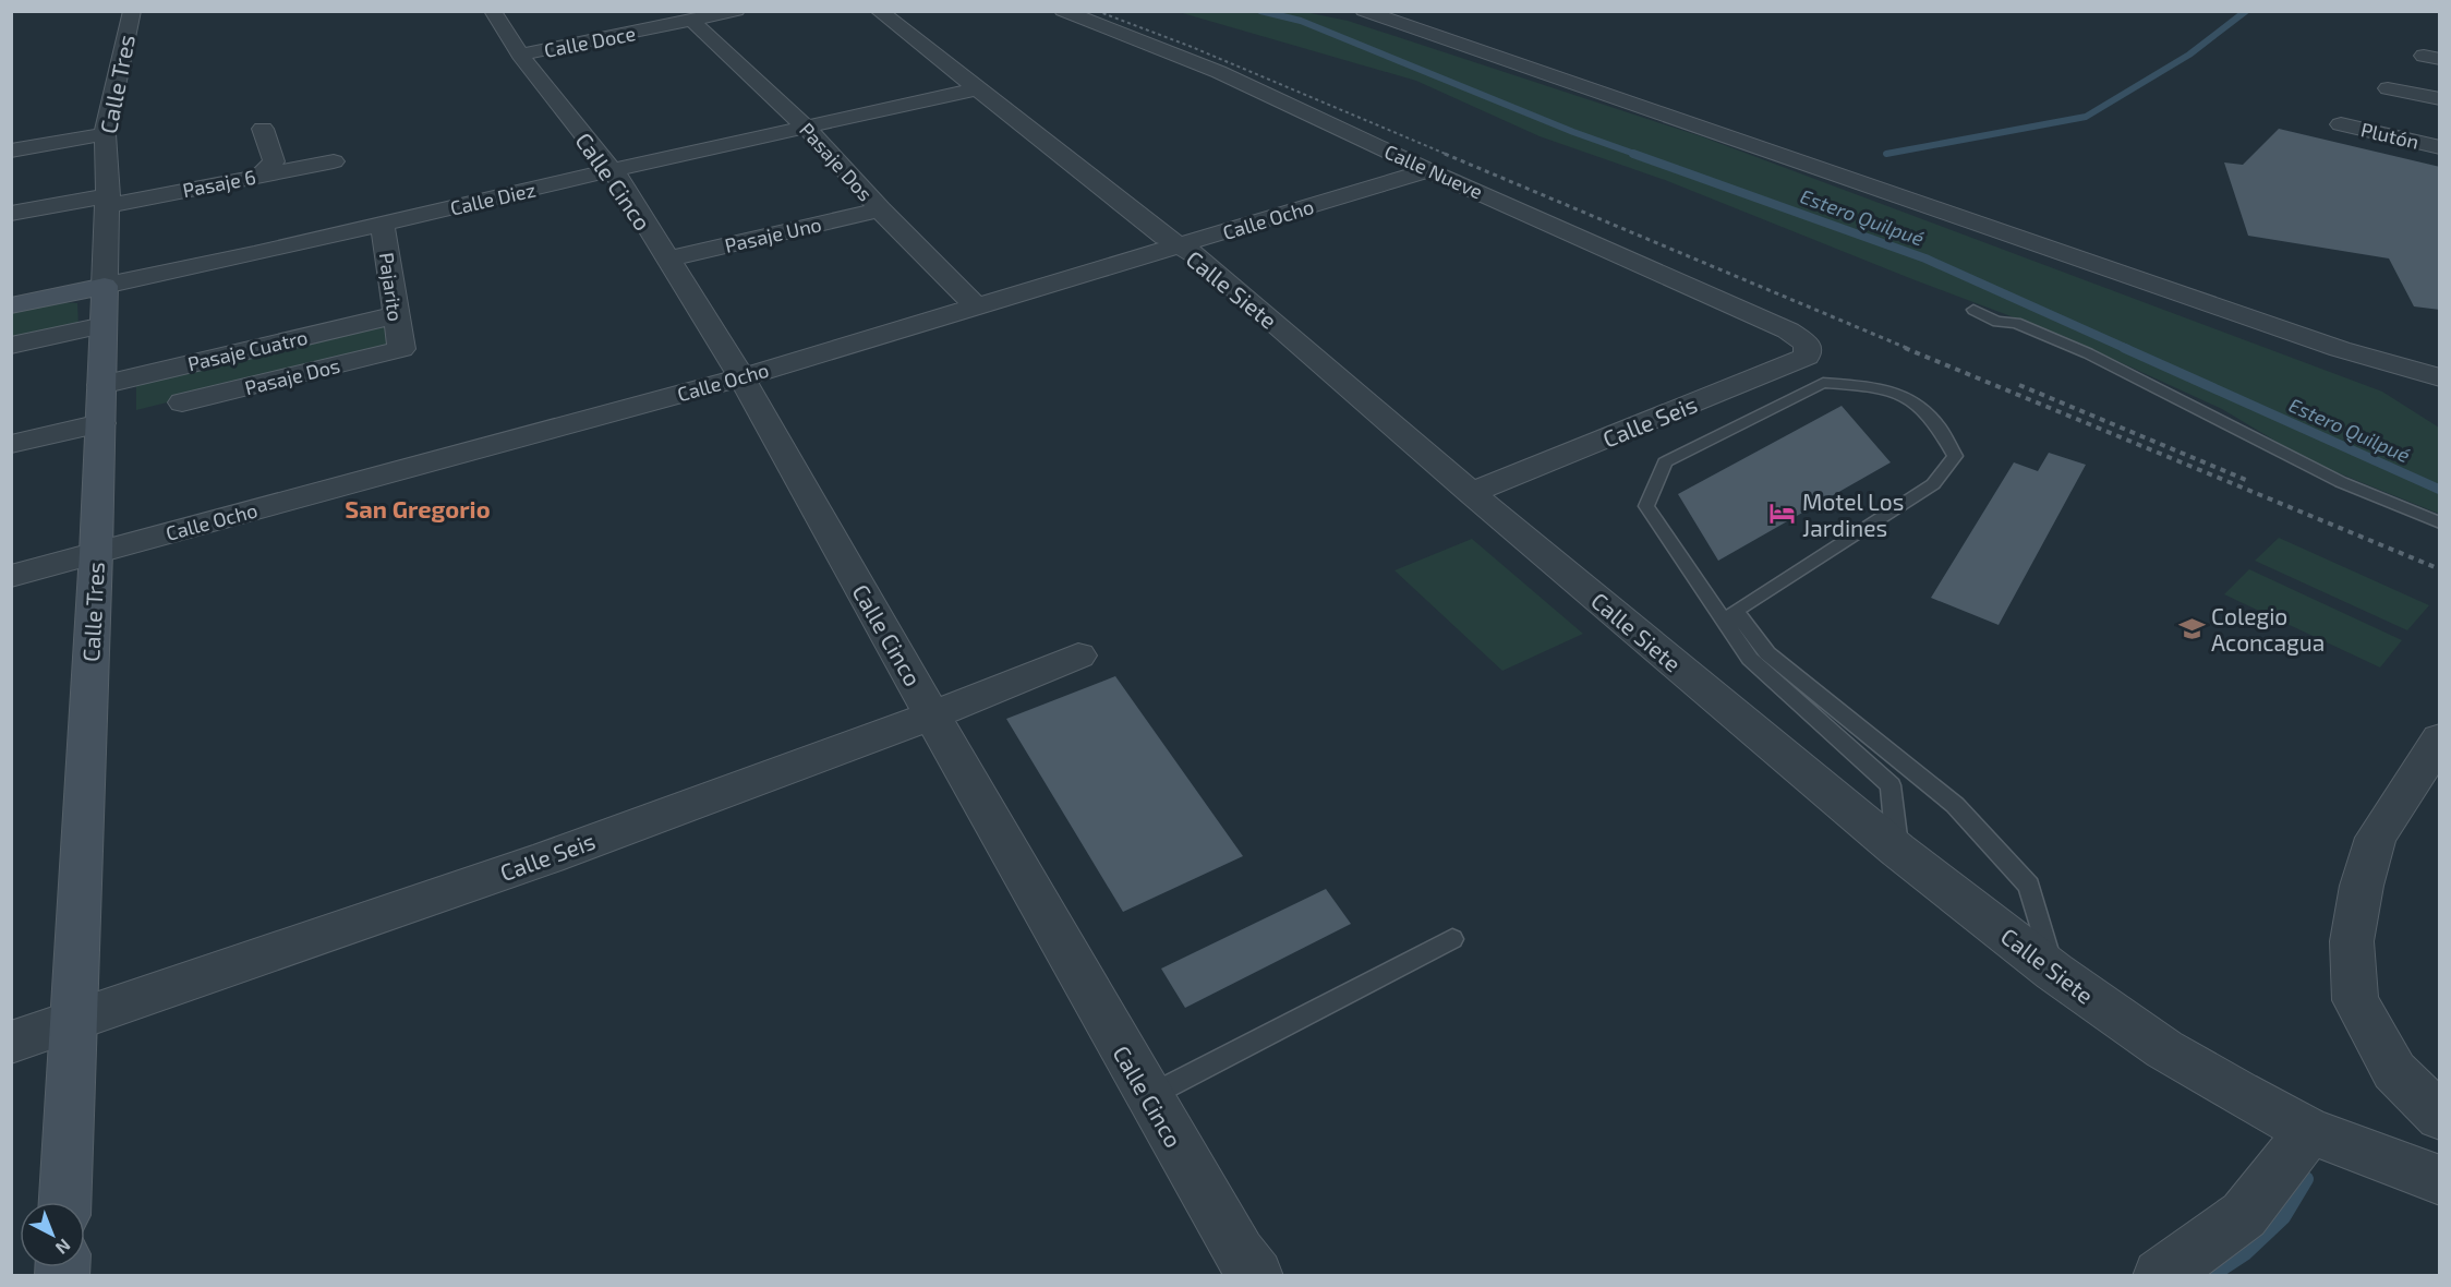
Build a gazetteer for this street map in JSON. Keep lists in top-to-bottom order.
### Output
{
  "streets": {
    "main road": ["Calle Tres", "Calle Diez"],
    "street": [
      "Calle Doce",
      "Plutón",
      "Pasaje Dos",
      "Calle Nueve",
      "Calle Cinco",
      "Pasaje 6",
      "Calle Ocho",
      "Pasaje Uno",
      "Pajarito",
      "Calle Siete",
      "Pasaje Cuatro",
      "Calle Seis"
    ]
  },
  "crossings": [
    ["Calle Doce", "Pasaje Dos"],
    ["Calle Doce", "Calle Cinco"],
    ["Calle Tres", "Pasaje 6"],
    ["Calle Tres", "Calle Diez"],
    ["Calle Tres", "Calle Ocho"],
    ["Calle Tres", "Pasaje Cuatro"],
    ["Calle Tres", "Calle Seis"],
    ["Pasaje Dos", "Calle Diez"],
    ["Pasaje Dos", "Calle Ocho"],
    ["Pasaje Dos", "Pasaje Uno"],
    ["Pasaje Dos", "Pajarito"],
    ["Calle Nueve", "Calle Ocho"],
    ["Calle Nueve", "Calle Seis"],
    ["Calle Cinco", "Calle Diez"],
    ["Calle Cinco", "Calle Ocho"],
    ["Calle Cinco", "Pasaje Uno"],
    ["Calle Cinco", "Calle Seis"],
    ["Calle Diez", "Pajarito"],
    ["Calle Diez", "Calle Siete"],
    ["Calle Ocho", "Calle Siete"],
    ["Pajarito", "Pasaje Cuatro"],
    ["Calle Siete", "Calle Seis"]
  ],
  "districts": ["San Gregorio"],
  "water": ["Estero Quilpué"],
  "places": {
    "hotel": ["Motel Los Jardines"],
    "school or university": ["Colegio Aconcagua"]
  },
  "north": "bottom right"
}
